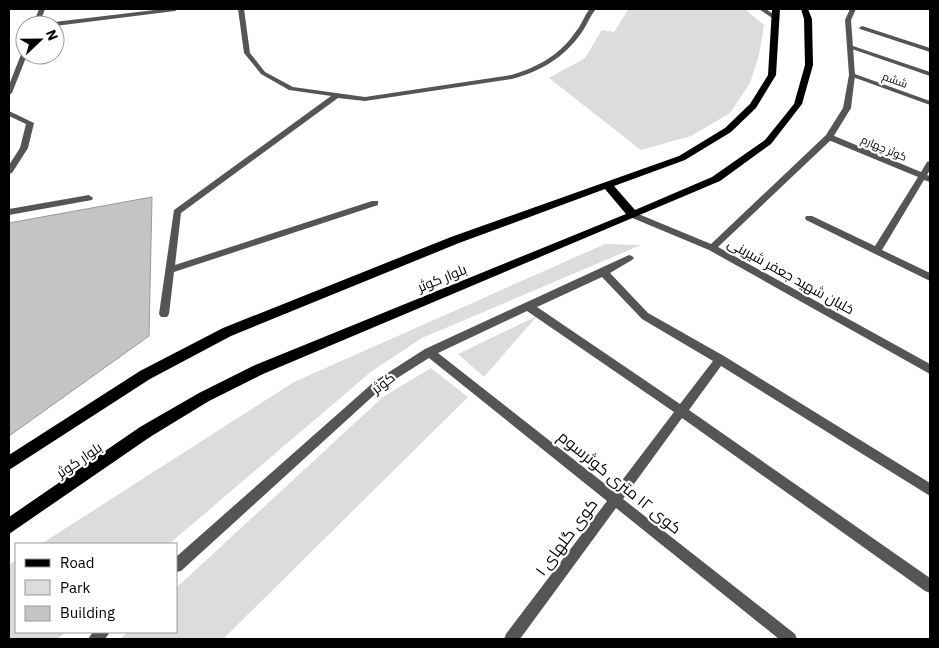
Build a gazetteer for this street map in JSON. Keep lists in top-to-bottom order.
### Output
{
  "streets": {
    "main road": ["بلوار کوثر"],
    "street": [
      "ششم",
      "کوثر چهارم",
      "خلبان شهید جعفر شیرینی",
      "کوثر",
      "کوی ۱۲ متری کوثرسوم",
      "کوی گلهای ۱"
    ]
  },
  "crossings": [
    ["خلبان شهید جعفر شیرینی", "بلوار کوثر"],
    ["کوثر", "کوی ۱۲ متری کوثرسوم"],
    ["کوی ۱۲ متری کوثرسوم", "کوی گلهای ۱"]
  ],
  "legend": ["Road", "Park", "Building"],
  "north": "right"
}
